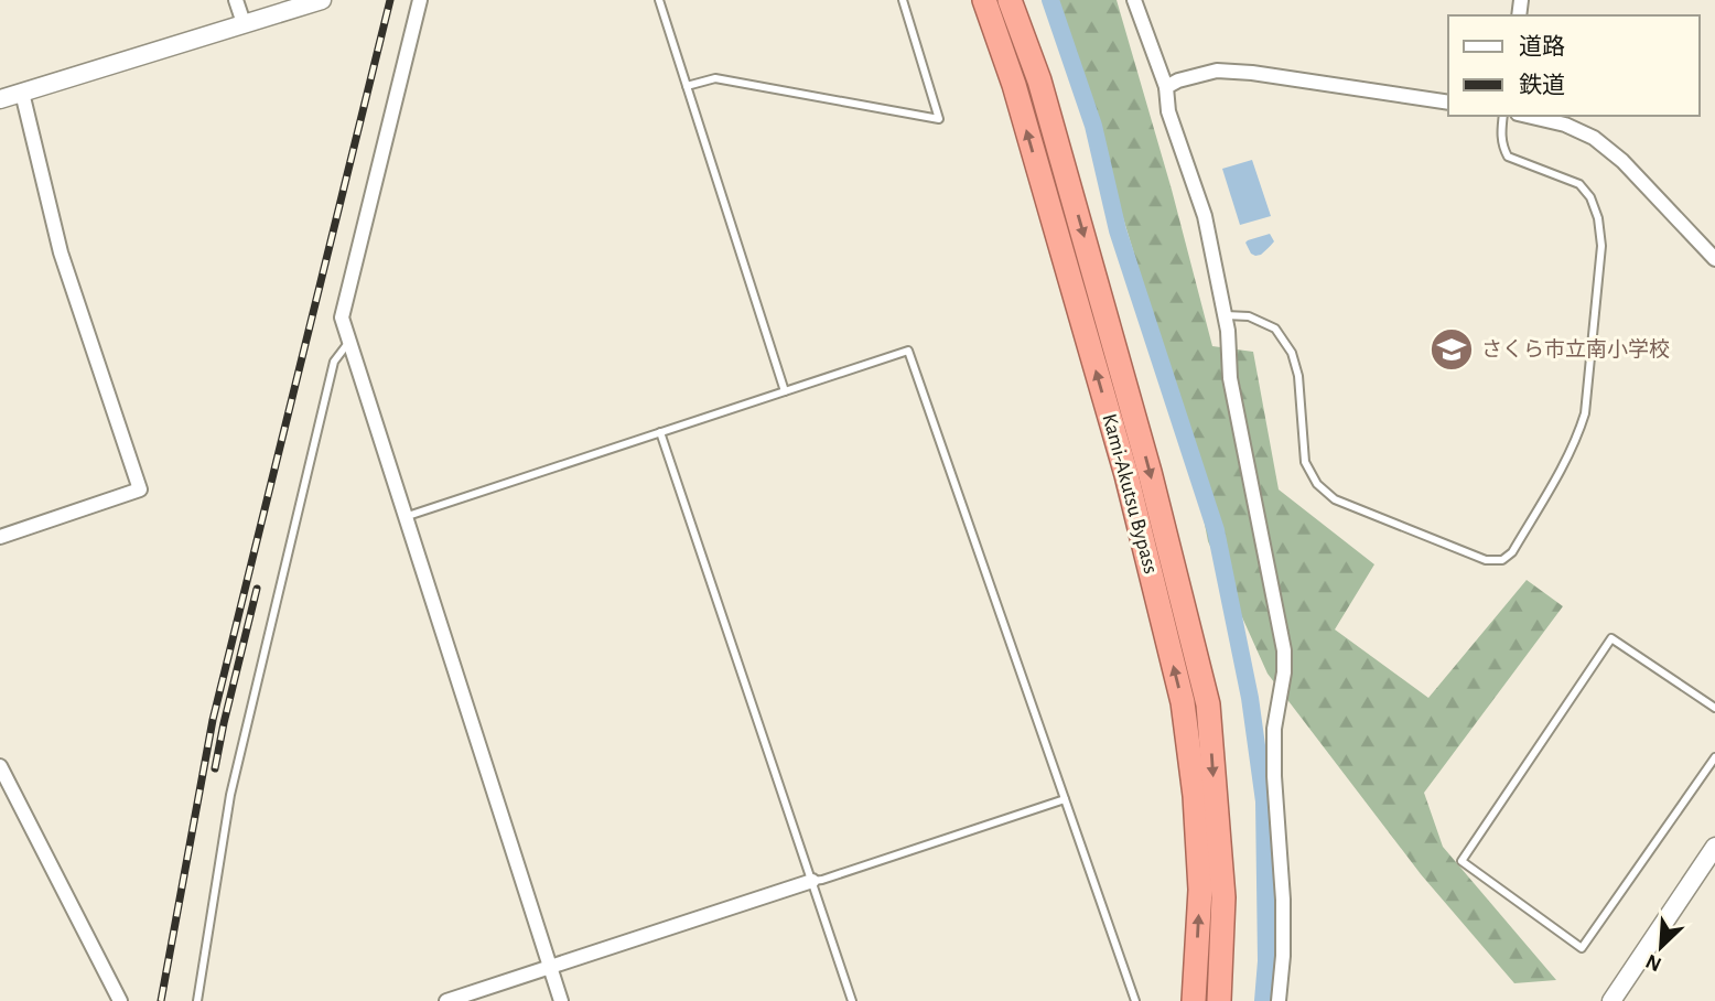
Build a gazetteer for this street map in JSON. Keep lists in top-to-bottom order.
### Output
{
  "streets": {
    "highway": ["Kami-Akutsu Bypass"]
  },
  "places": {
    "school or university": ["さくら市立南小学校"]
  },
  "legend": ["道路", "鉄道"],
  "north": "bottom left"
}
